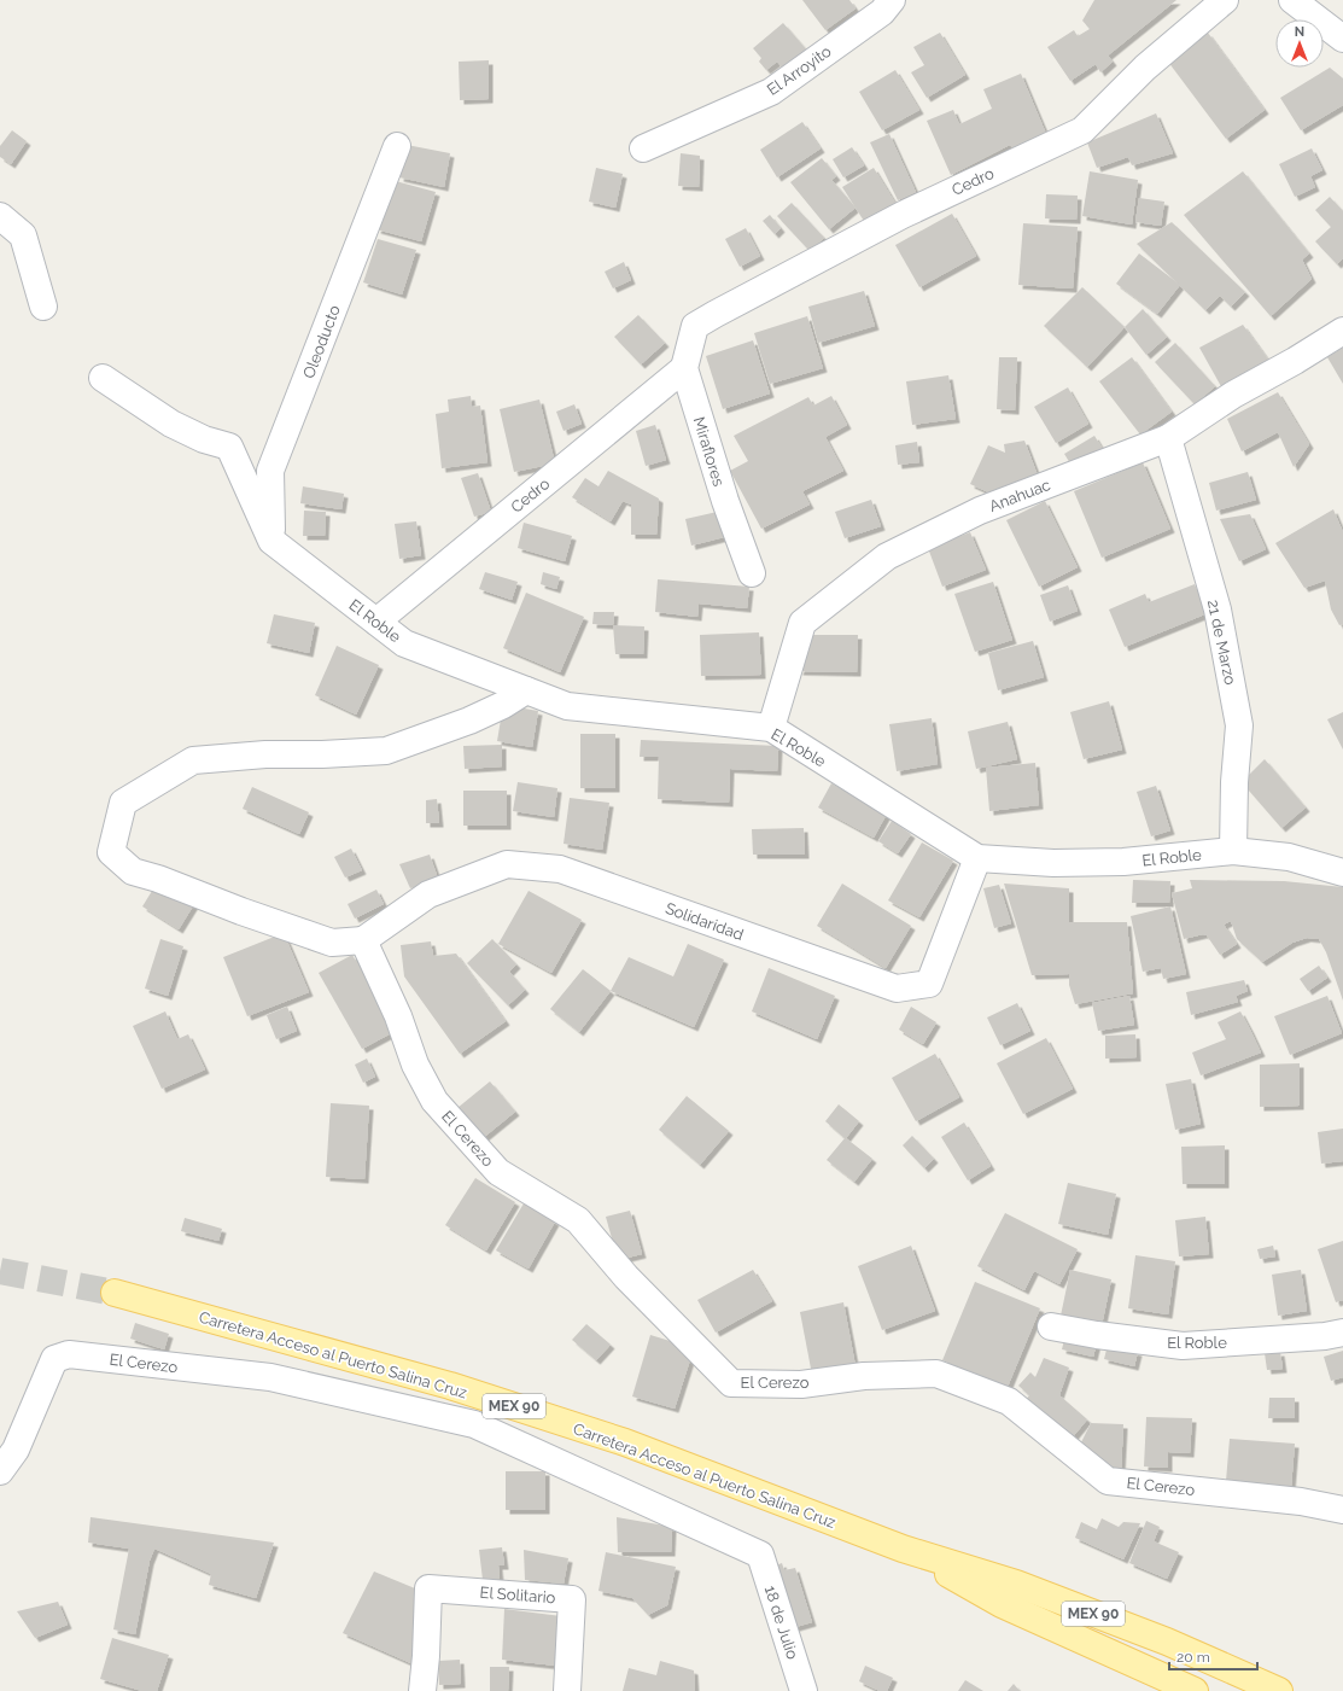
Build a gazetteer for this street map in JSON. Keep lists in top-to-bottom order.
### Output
{
  "streets": {
    "main road": ["Carretera Acceso al Puerto Salina Cruz", "MEX 90"],
    "street": [
      "El Arroyito",
      "Cedro",
      "Oleoducto",
      "Miraflores",
      "Anahuac",
      "El Roble",
      "21 de Marzo",
      "Solidaridad",
      "El Cerezo",
      "El Solitario",
      "18 de Julio"
    ]
  },
  "crossings": [
    ["Cedro", "Miraflores"],
    ["Cedro", "El Roble"],
    ["Oleoducto", "El Roble"],
    ["Anahuac", "El Roble"],
    ["Anahuac", "21 de Marzo"],
    ["El Roble", "21 de Marzo"],
    ["El Roble", "Solidaridad"],
    ["Solidaridad", "El Cerezo"],
    ["El Cerezo", "18 de Julio"]
  ],
  "scale_bar": "20 m",
  "north": "top"
}
